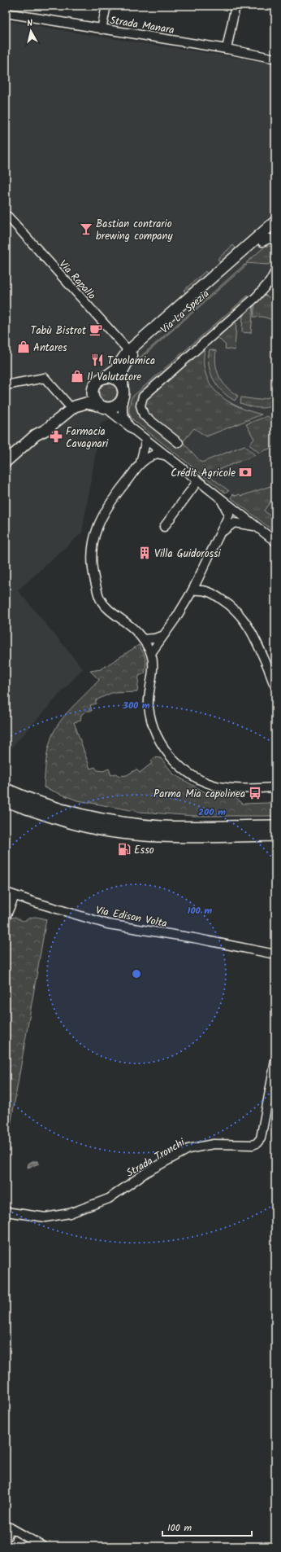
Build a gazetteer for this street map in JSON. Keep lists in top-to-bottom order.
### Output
{
  "streets": {
    "main road": ["Via La Spezia"],
    "street": [
      "Strada Manara",
      "Via Rapallo",
      "Via Edison Volta",
      "Strada Tronchi"
    ]
  },
  "crossings": [
    ["Via Rapallo", "Via La Spezia"]
  ],
  "places": {
    "bar": ["Bastian contrario brewing company"],
    "cafe": ["Tabù Bistrot"],
    "shop": ["Antares", "Il Valutatore"],
    "restaurant": ["Tavolamica"],
    "pharmacy": ["Farmacia Cavagnari"],
    "bank": ["Crédit Agricole"],
    "building": ["Villa Guidorossi"],
    "bus stop": ["Parma Mia capolinea"],
    "fuel station": ["Esso"]
  },
  "scale_bar": "100 m",
  "north": "top",
  "rings": ["300 m", "200 m", "100 m"]
}
